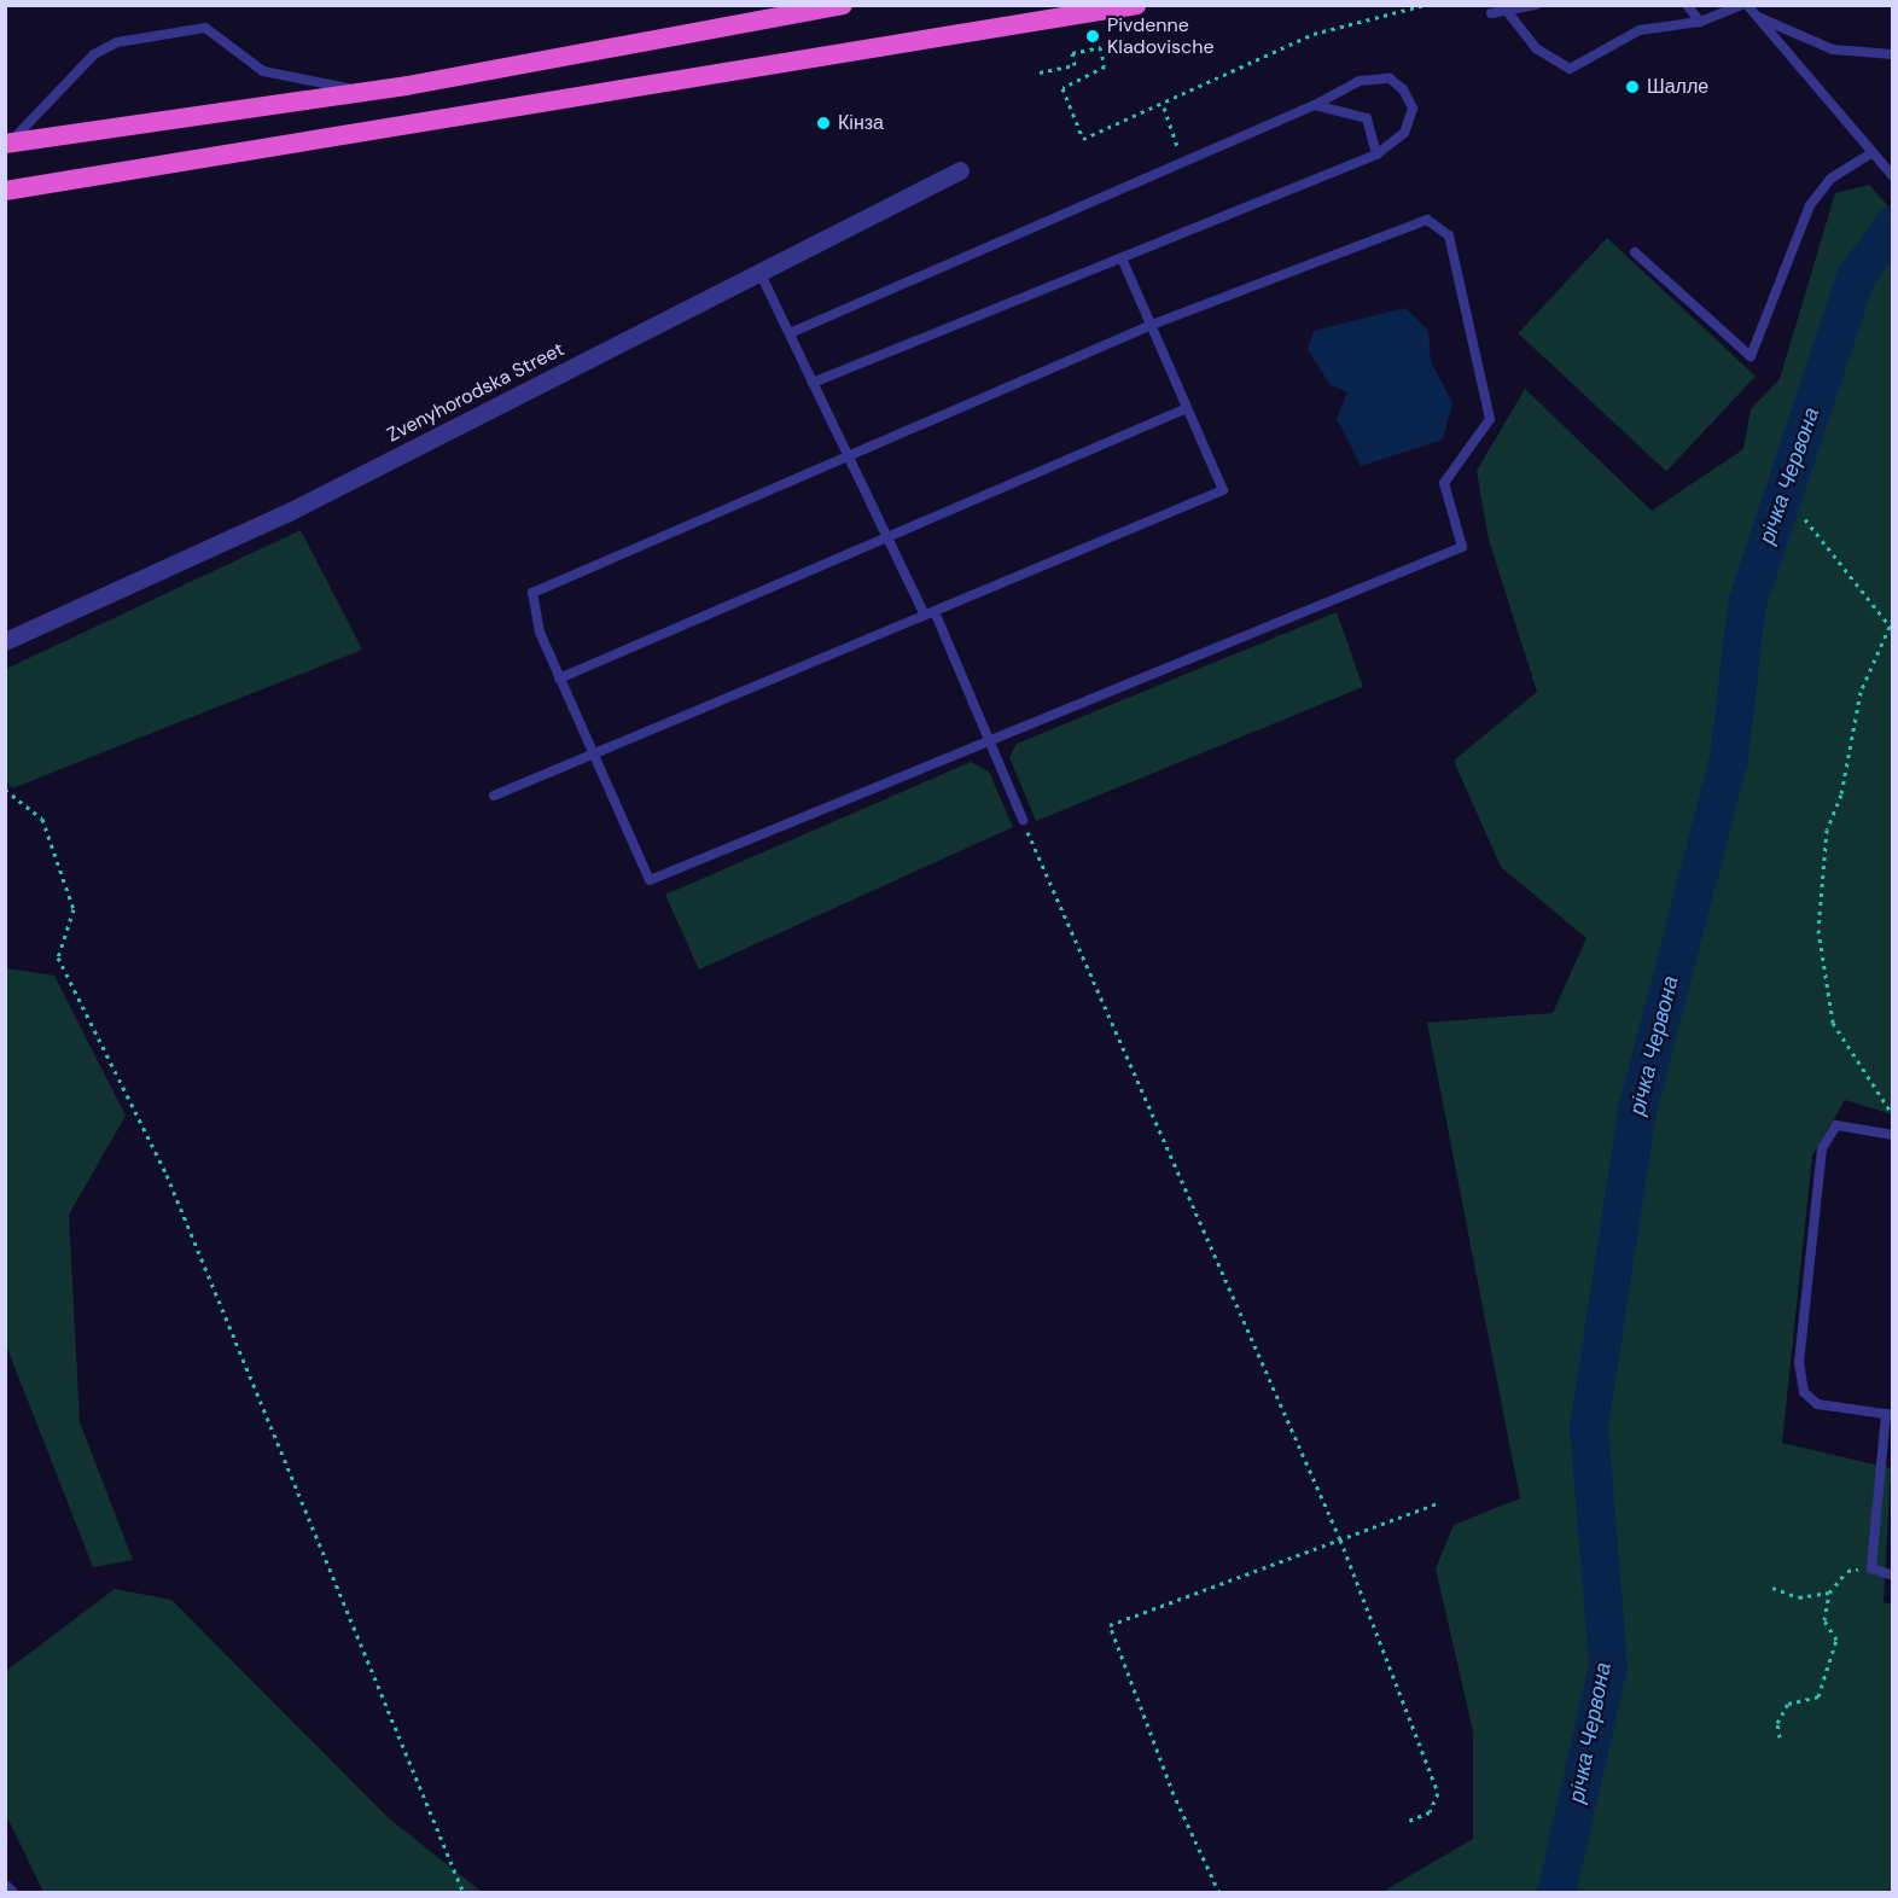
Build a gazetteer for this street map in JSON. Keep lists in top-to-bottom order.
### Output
{
  "streets": {
    "street": ["Zvenyhorodska Street"]
  },
  "water": ["річка Червона"],
  "places": ["Pivdenne Kladovische", "Шалле", "Кінза"]
}
